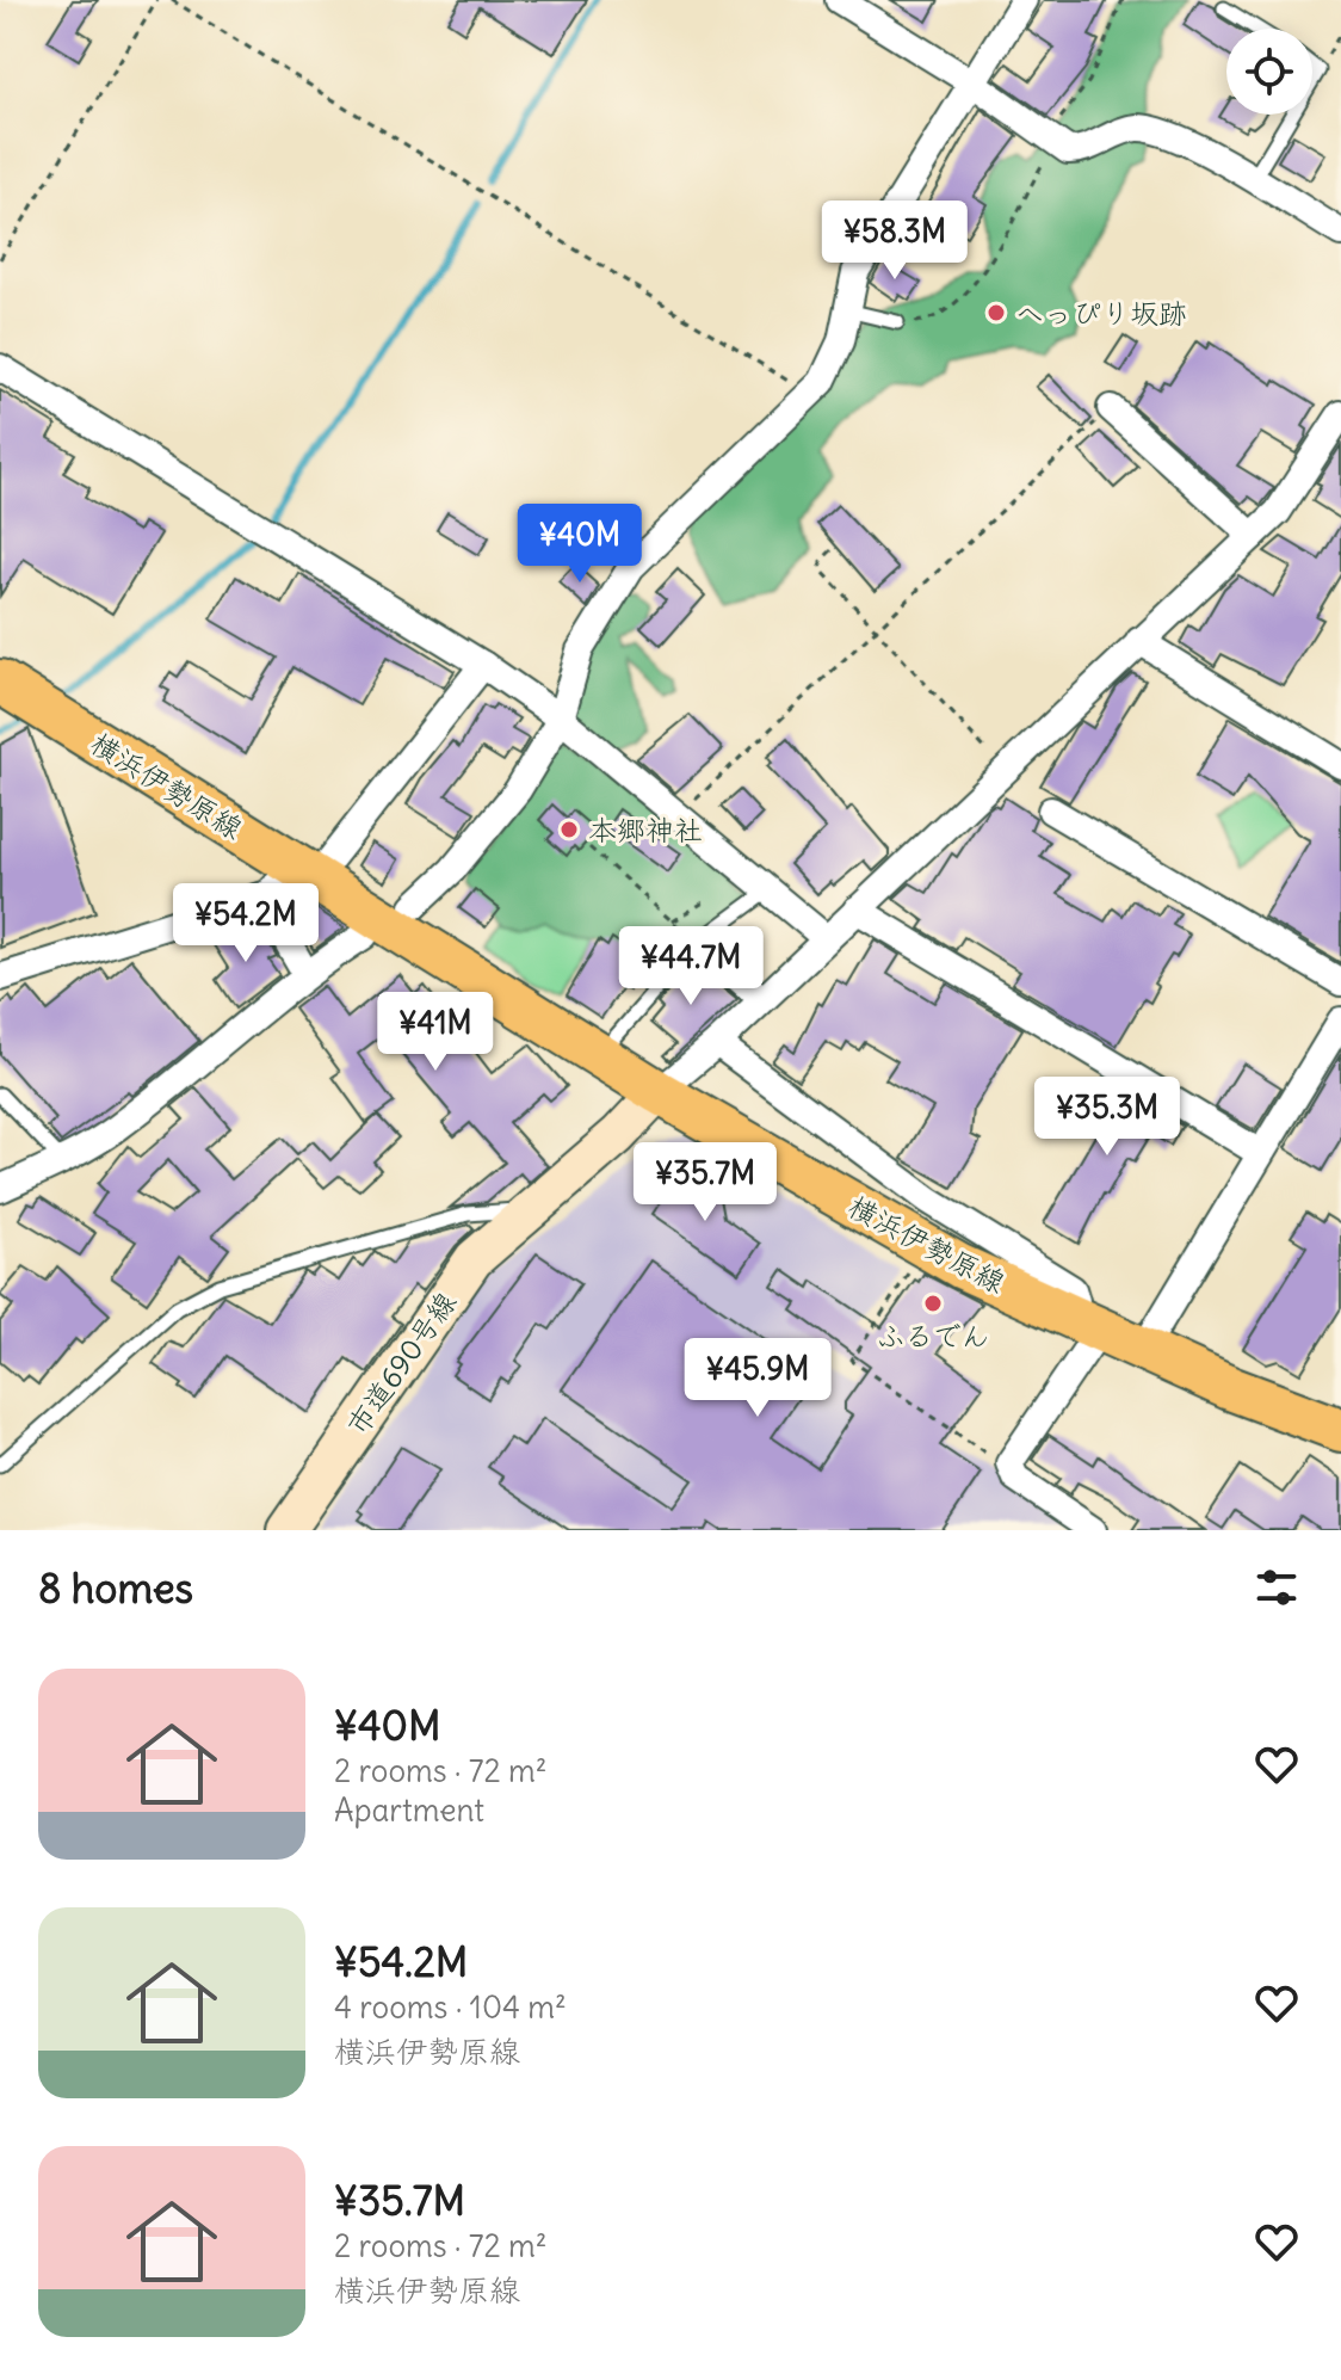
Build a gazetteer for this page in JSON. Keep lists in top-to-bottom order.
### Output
{
  "streets": {
    "main road": ["横浜伊勢原線"],
    "street": ["市道690号線"]
  },
  "crossings": [
    ["横浜伊勢原線", "市道690号線"]
  ],
  "places": ["へっぴり坂跡", "本郷神社", "ふるでん"],
  "page": {
    "price": [
      "¥58.3M",
      "¥40M",
      "¥54.2M",
      "¥44.7M",
      "¥41M",
      "¥35.3M",
      "¥35.7M",
      "¥45.9M"
    ],
    "heading": "8 homes",
    "list": [
      {
        "name": "¥40M",
        "note": "2 rooms · 72 m² · Apartment"
      },
      {
        "name": "¥54.2M",
        "note": "4 rooms · 104 m² · 横浜伊勢原線"
      },
      {
        "name": "¥35.7M",
        "note": "2 rooms · 72 m² · 横浜伊勢原線"
      }
    ]
  }
}
